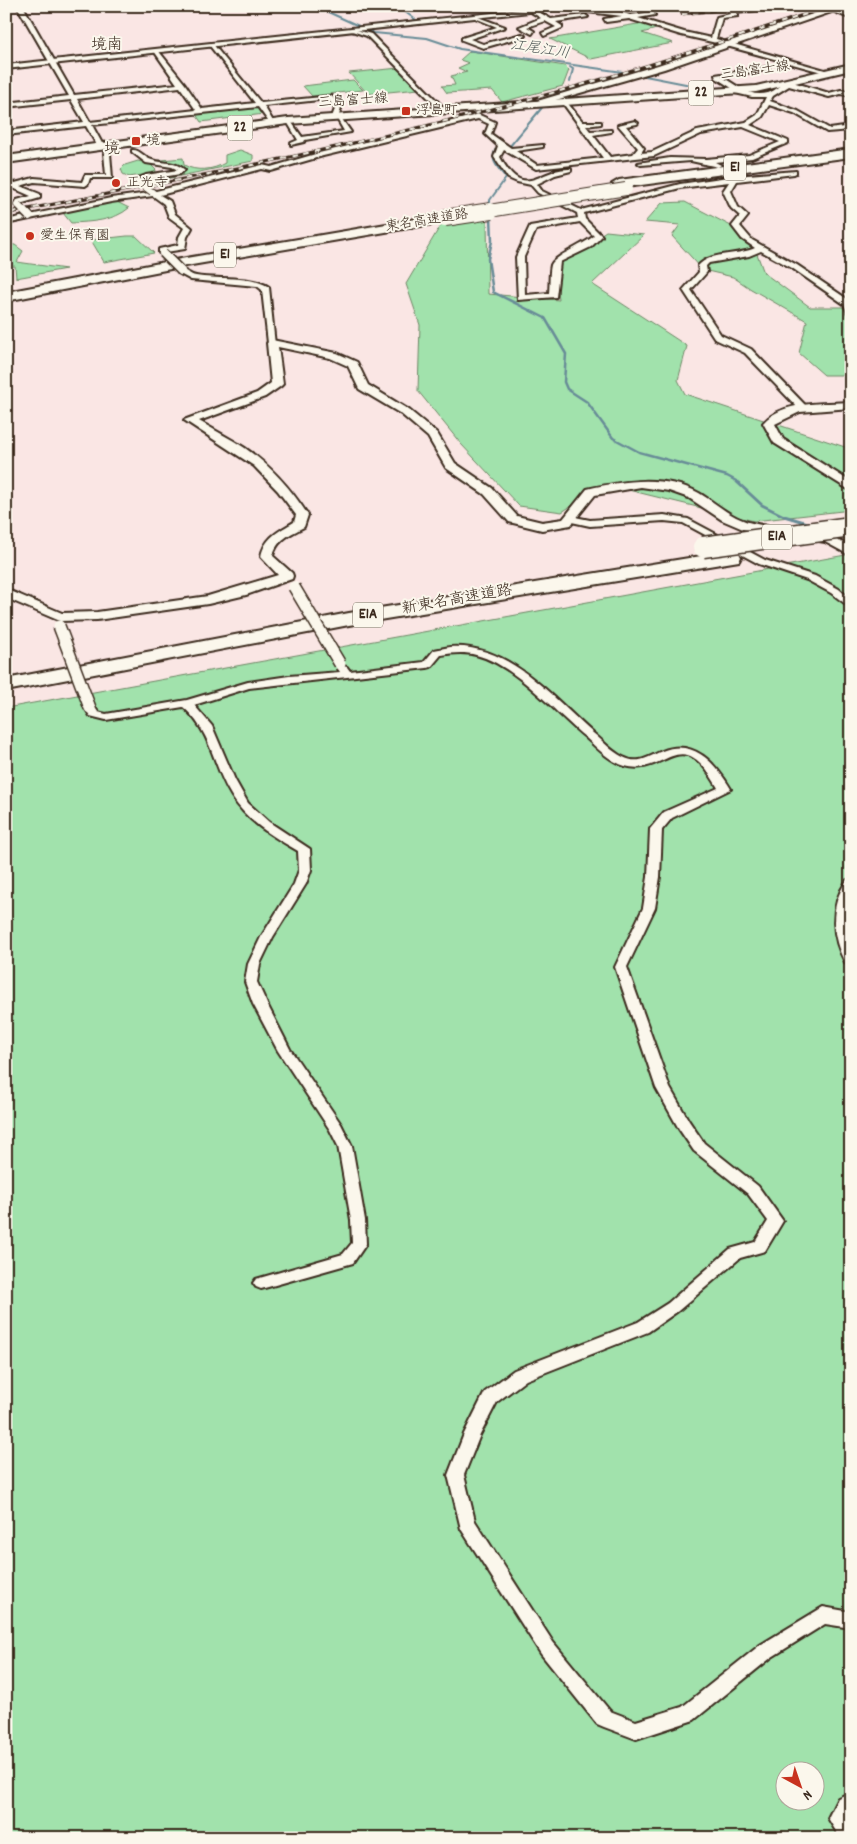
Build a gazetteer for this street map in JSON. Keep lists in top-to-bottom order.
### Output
{
  "streets": {
    "highway": [
      "E1",
      "東名高速道路",
      "E1A",
      "新東名高速道路"
    ],
    "main road": ["三島富士線", "22"]
  },
  "districts": ["境南", "境"],
  "water": ["江尾江川"],
  "places": {
    "transit": ["浮島町", "境"],
    "other": ["正光寺", "愛生保育園"]
  },
  "north": "bottom right"
}
